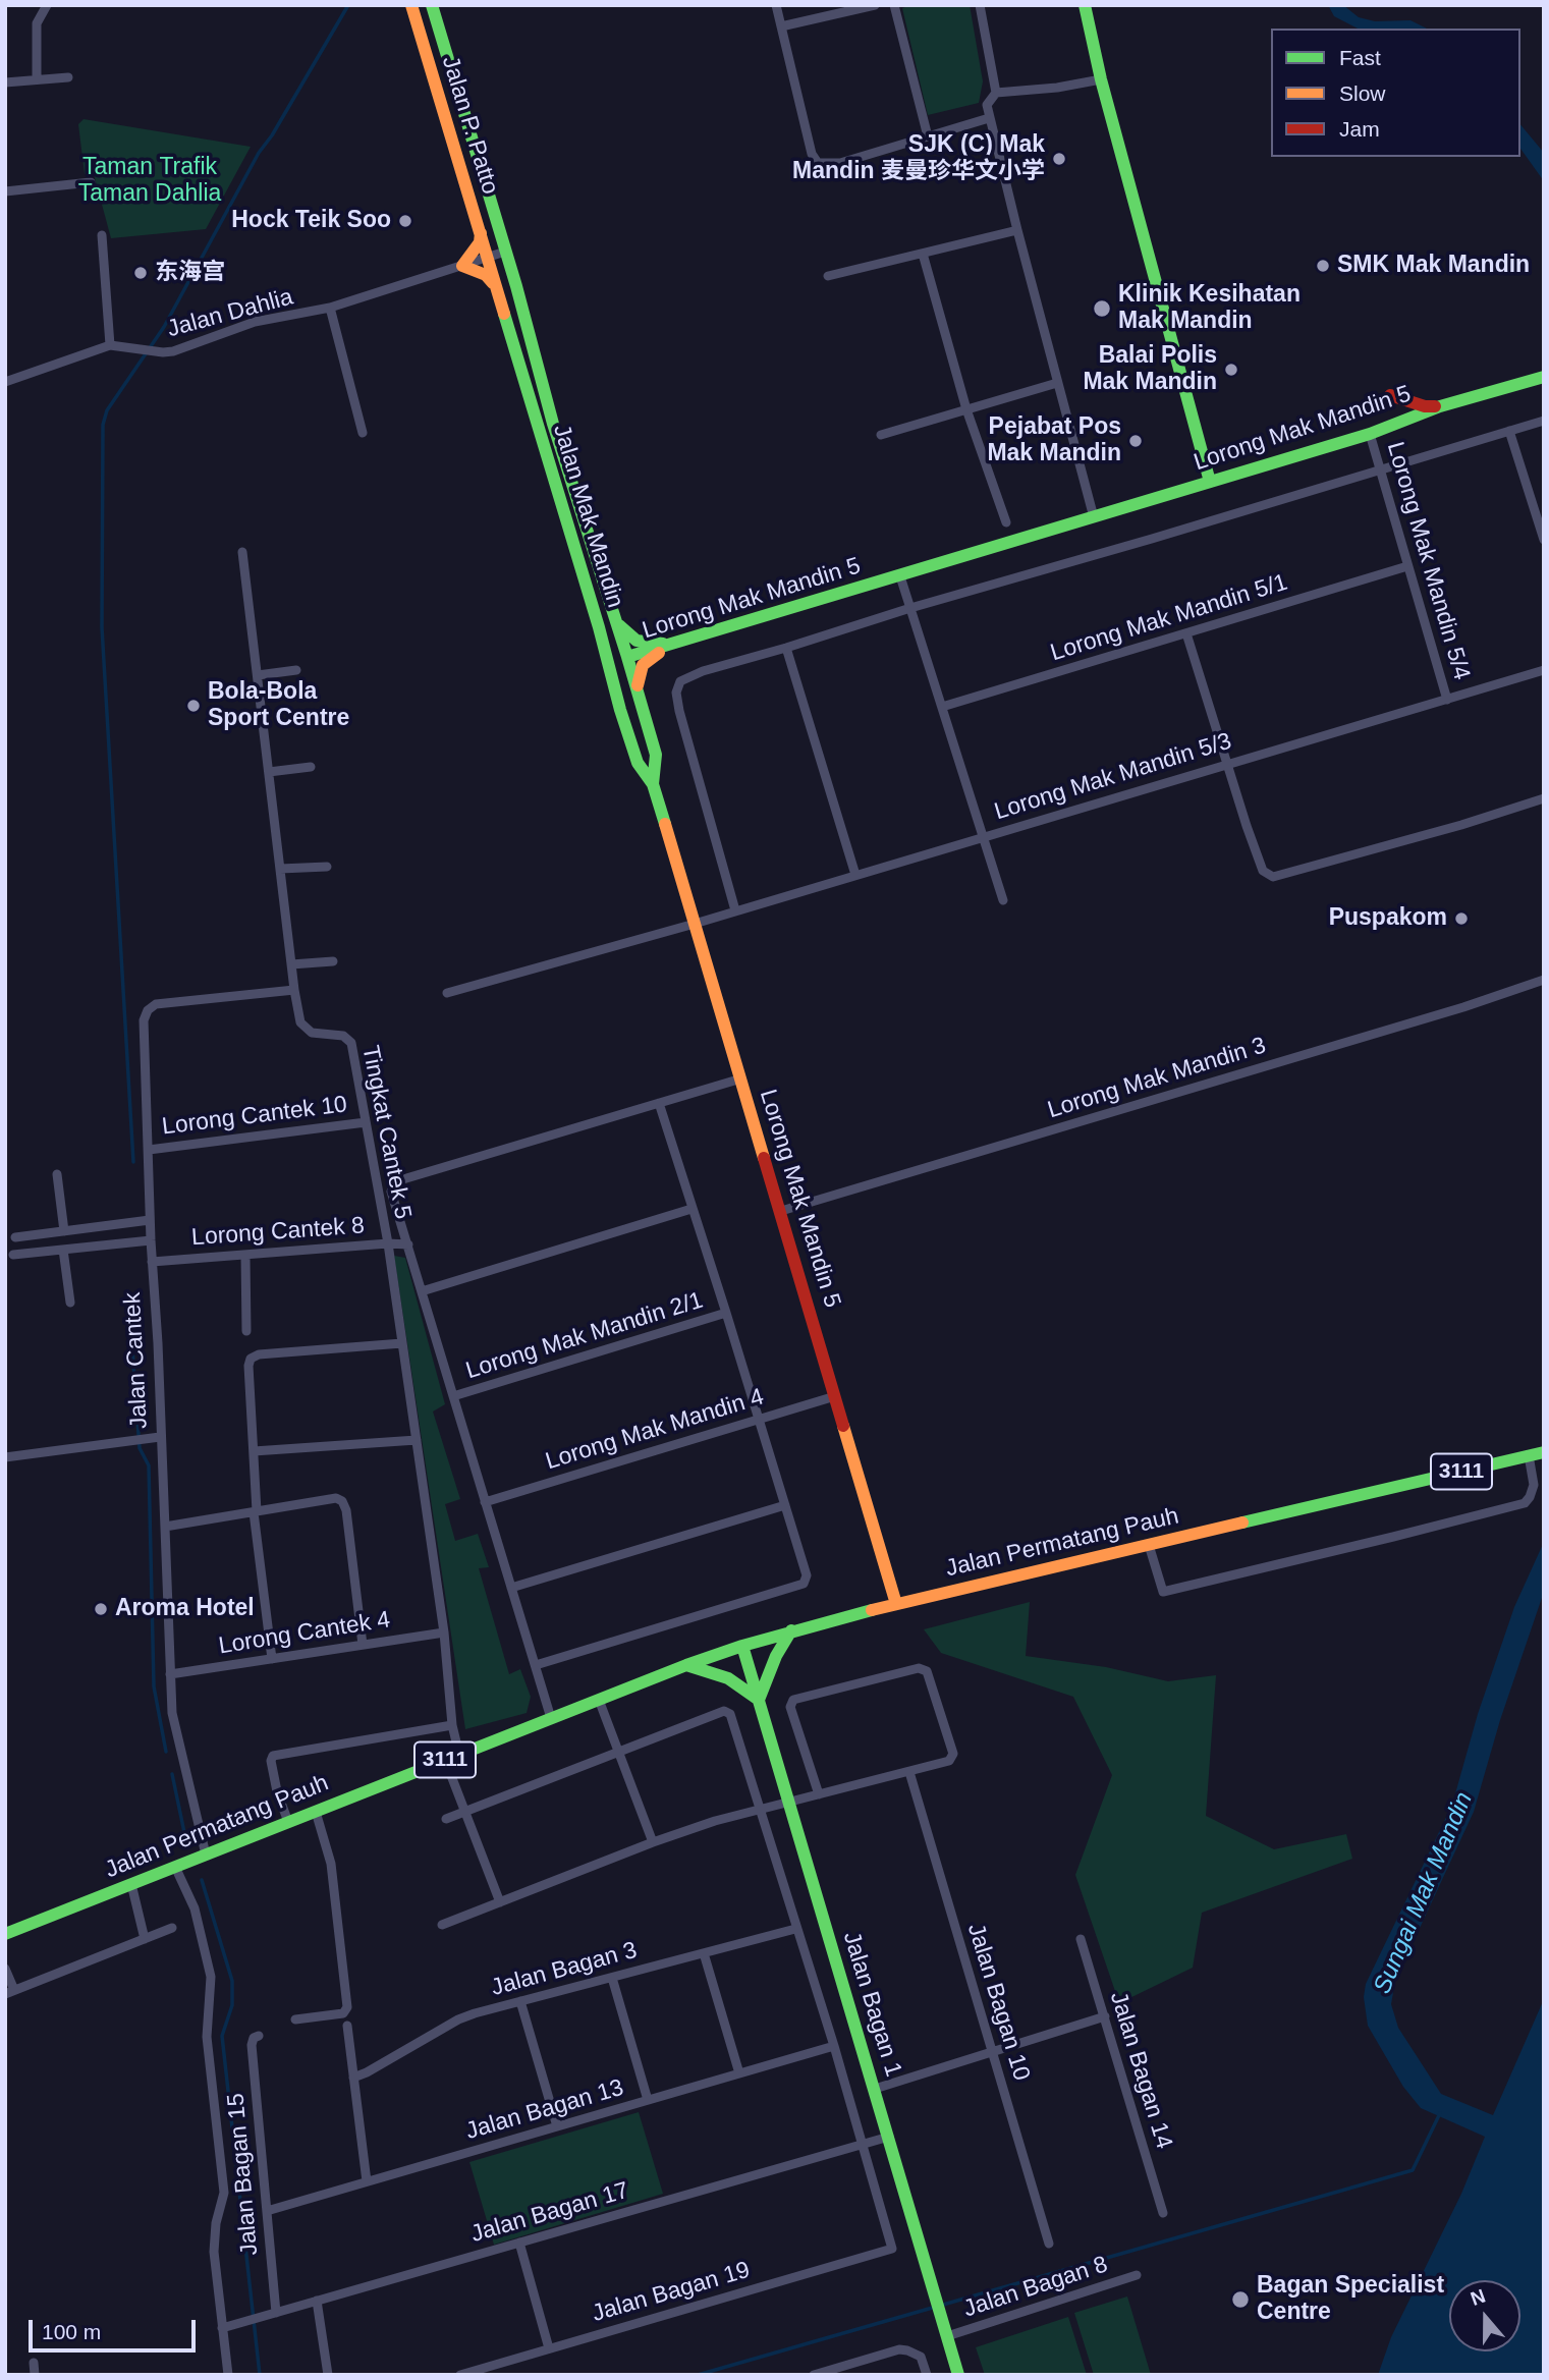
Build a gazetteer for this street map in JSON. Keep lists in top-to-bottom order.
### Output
{
  "streets": {
    "street": [
      "Jalan P. Patto",
      "Jalan Dahlia",
      "Lorong Mak Mandin 5",
      "Jalan Mak Mandin",
      "Lorong Mak Mandin 5/4",
      "Lorong Mak Mandin 5/1",
      "Lorong Mak Mandin 5/3",
      "Lorong Mak Mandin 3",
      "Lorong Cantek 10",
      "Tingkat Cantek 5",
      "Lorong Cantek 8",
      "Lorong Mak Mandin 2/1",
      "Jalan Cantek",
      "Lorong Mak Mandin 4",
      "3111",
      "Jalan Permatang Pauh",
      "Lorong Cantek 4",
      "Jalan Bagan 3",
      "Jalan Bagan 10",
      "Jalan Bagan 1",
      "Jalan Bagan 14",
      "Jalan Bagan 13",
      "Jalan Bagan 15",
      "Jalan Bagan 17",
      "Jalan Bagan 8",
      "Jalan Bagan 19"
    ]
  },
  "crossings": [
    ["Jalan P. Patto", "Jalan Dahlia"],
    ["Jalan P. Patto", "Jalan Mak Mandin"],
    ["Jalan Dahlia", "Jalan Mak Mandin"],
    ["Lorong Mak Mandin 5", "Jalan Mak Mandin"],
    ["Lorong Mak Mandin 5", "Lorong Mak Mandin 5/4"],
    ["Lorong Mak Mandin 5", "Lorong Mak Mandin 5/3"],
    ["Lorong Mak Mandin 5", "Lorong Mak Mandin 3"],
    ["Lorong Mak Mandin 5", "Lorong Mak Mandin 4"],
    ["Lorong Mak Mandin 5", "Jalan Permatang Pauh"],
    ["Lorong Mak Mandin 5/4", "Lorong Mak Mandin 5/1"],
    ["Lorong Mak Mandin 5/4", "Lorong Mak Mandin 5/3"],
    ["Lorong Cantek 10", "Tingkat Cantek 5"],
    ["Lorong Cantek 10", "Jalan Cantek"],
    ["Tingkat Cantek 5", "Lorong Cantek 8"],
    ["Tingkat Cantek 5", "Jalan Cantek"],
    ["Tingkat Cantek 5", "Jalan Permatang Pauh"],
    ["Tingkat Cantek 5", "Lorong Cantek 4"],
    ["Lorong Cantek 8", "Jalan Cantek"],
    ["Jalan Cantek", "Jalan Permatang Pauh"],
    ["Jalan Cantek", "Lorong Cantek 4"],
    ["Jalan Permatang Pauh", "Jalan Bagan 1"],
    ["Jalan Bagan 3", "Jalan Bagan 1"],
    ["Jalan Bagan 1", "Jalan Bagan 13"],
    ["Jalan Bagan 1", "Jalan Bagan 17"],
    ["Jalan Bagan 1", "Jalan Bagan 8"],
    ["Jalan Bagan 1", "Jalan Bagan 19"],
    ["Jalan Bagan 13", "Jalan Bagan 15"],
    ["Jalan Bagan 15", "Jalan Bagan 17"]
  ],
  "water": ["Sungai Mak Mandin"],
  "parks": ["Taman Trafik Taman Dahlia"],
  "places": [
    "SJK (C) Mak Mandin 麦曼珍华文小学",
    "Hock Teik Soo",
    "SMK Mak Mandin",
    "东海宫",
    "Klinik Kesihatan Mak Mandin",
    "Balai Polis Mak Mandin",
    "Pejabat Pos Mak Mandin",
    "Bola-Bola Sport Centre",
    "Puspakom",
    "Aroma Hotel",
    "Bagan Specialist Centre"
  ],
  "legend": ["Fast", "Slow", "Jam"],
  "scale_bar": "100 m",
  "north": "top"
}
